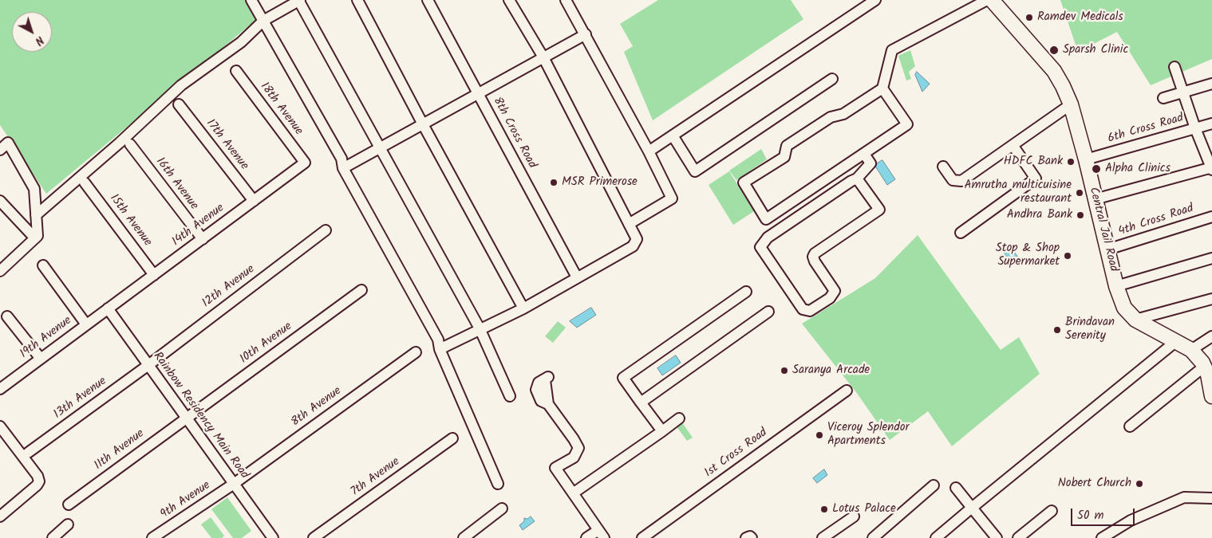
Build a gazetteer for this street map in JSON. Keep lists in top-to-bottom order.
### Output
{
  "streets": {
    "main road": ["Central Jail Road"],
    "street": [
      "18th Avenue",
      "6th Cross Road",
      "8th Cross Road",
      "17th Avenue",
      "16th Avenue",
      "15th Avenue",
      "4th Cross Road",
      "14th Avenue",
      "12th Avenue",
      "19th Avenue",
      "10th Avenue",
      "13th Avenue",
      "8th Avenue",
      "Rainbow Residency Main Road",
      "11th Avenue",
      "1st Cross Road",
      "7th Avenue",
      "9th Avenue"
    ]
  },
  "crossings": [
    ["18th Avenue", "14th Avenue"],
    ["6th Cross Road", "Central Jail Road"],
    ["17th Avenue", "14th Avenue"],
    ["16th Avenue", "14th Avenue"],
    ["15th Avenue", "14th Avenue"],
    ["4th Cross Road", "Central Jail Road"],
    ["14th Avenue", "19th Avenue"],
    ["14th Avenue", "Rainbow Residency Main Road"],
    ["12th Avenue", "13th Avenue"],
    ["12th Avenue", "Rainbow Residency Main Road"],
    ["19th Avenue", "Rainbow Residency Main Road"],
    ["10th Avenue", "Rainbow Residency Main Road"],
    ["10th Avenue", "11th Avenue"],
    ["13th Avenue", "Rainbow Residency Main Road"],
    ["8th Avenue", "Rainbow Residency Main Road"],
    ["8th Avenue", "9th Avenue"],
    ["Rainbow Residency Main Road", "11th Avenue"],
    ["Rainbow Residency Main Road", "9th Avenue"]
  ],
  "places": [
    "Ramdev Medicals",
    "Sparsh Clinic",
    "HDFC Bank",
    "Alpha Clinics",
    "MSR Primerose",
    "Amrutha multicuisine restaurant",
    "Andhra Bank",
    "Stop & Shop Supermarket",
    "Brindavan Serenity",
    "Saranya Arcade",
    "Viceroy Splendor Apartments",
    "Nobert Church",
    "Lotus Palace"
  ],
  "scale_bar": "50 m",
  "north": "bottom right"
}
